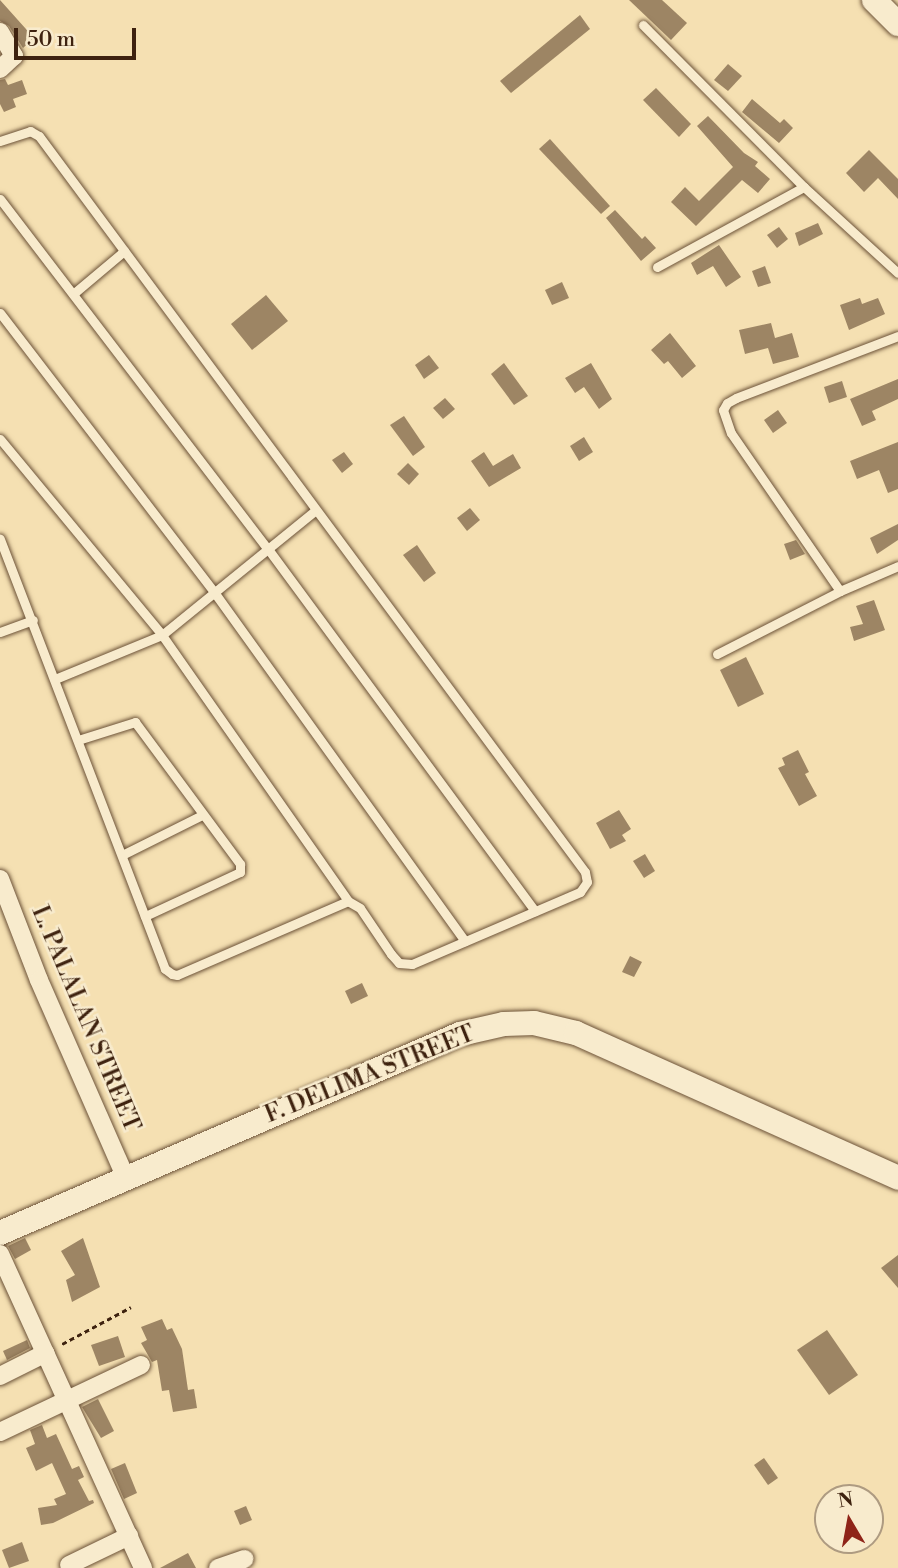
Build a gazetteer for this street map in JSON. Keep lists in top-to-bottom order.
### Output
{
  "streets": {
    "street": ["L. PALALAN STREET", "F. DELIMA STREET"]
  },
  "crossings": [
    ["L. PALALAN STREET", "F. DELIMA STREET"]
  ],
  "scale_bar": "50 m",
  "north": "top"
}
